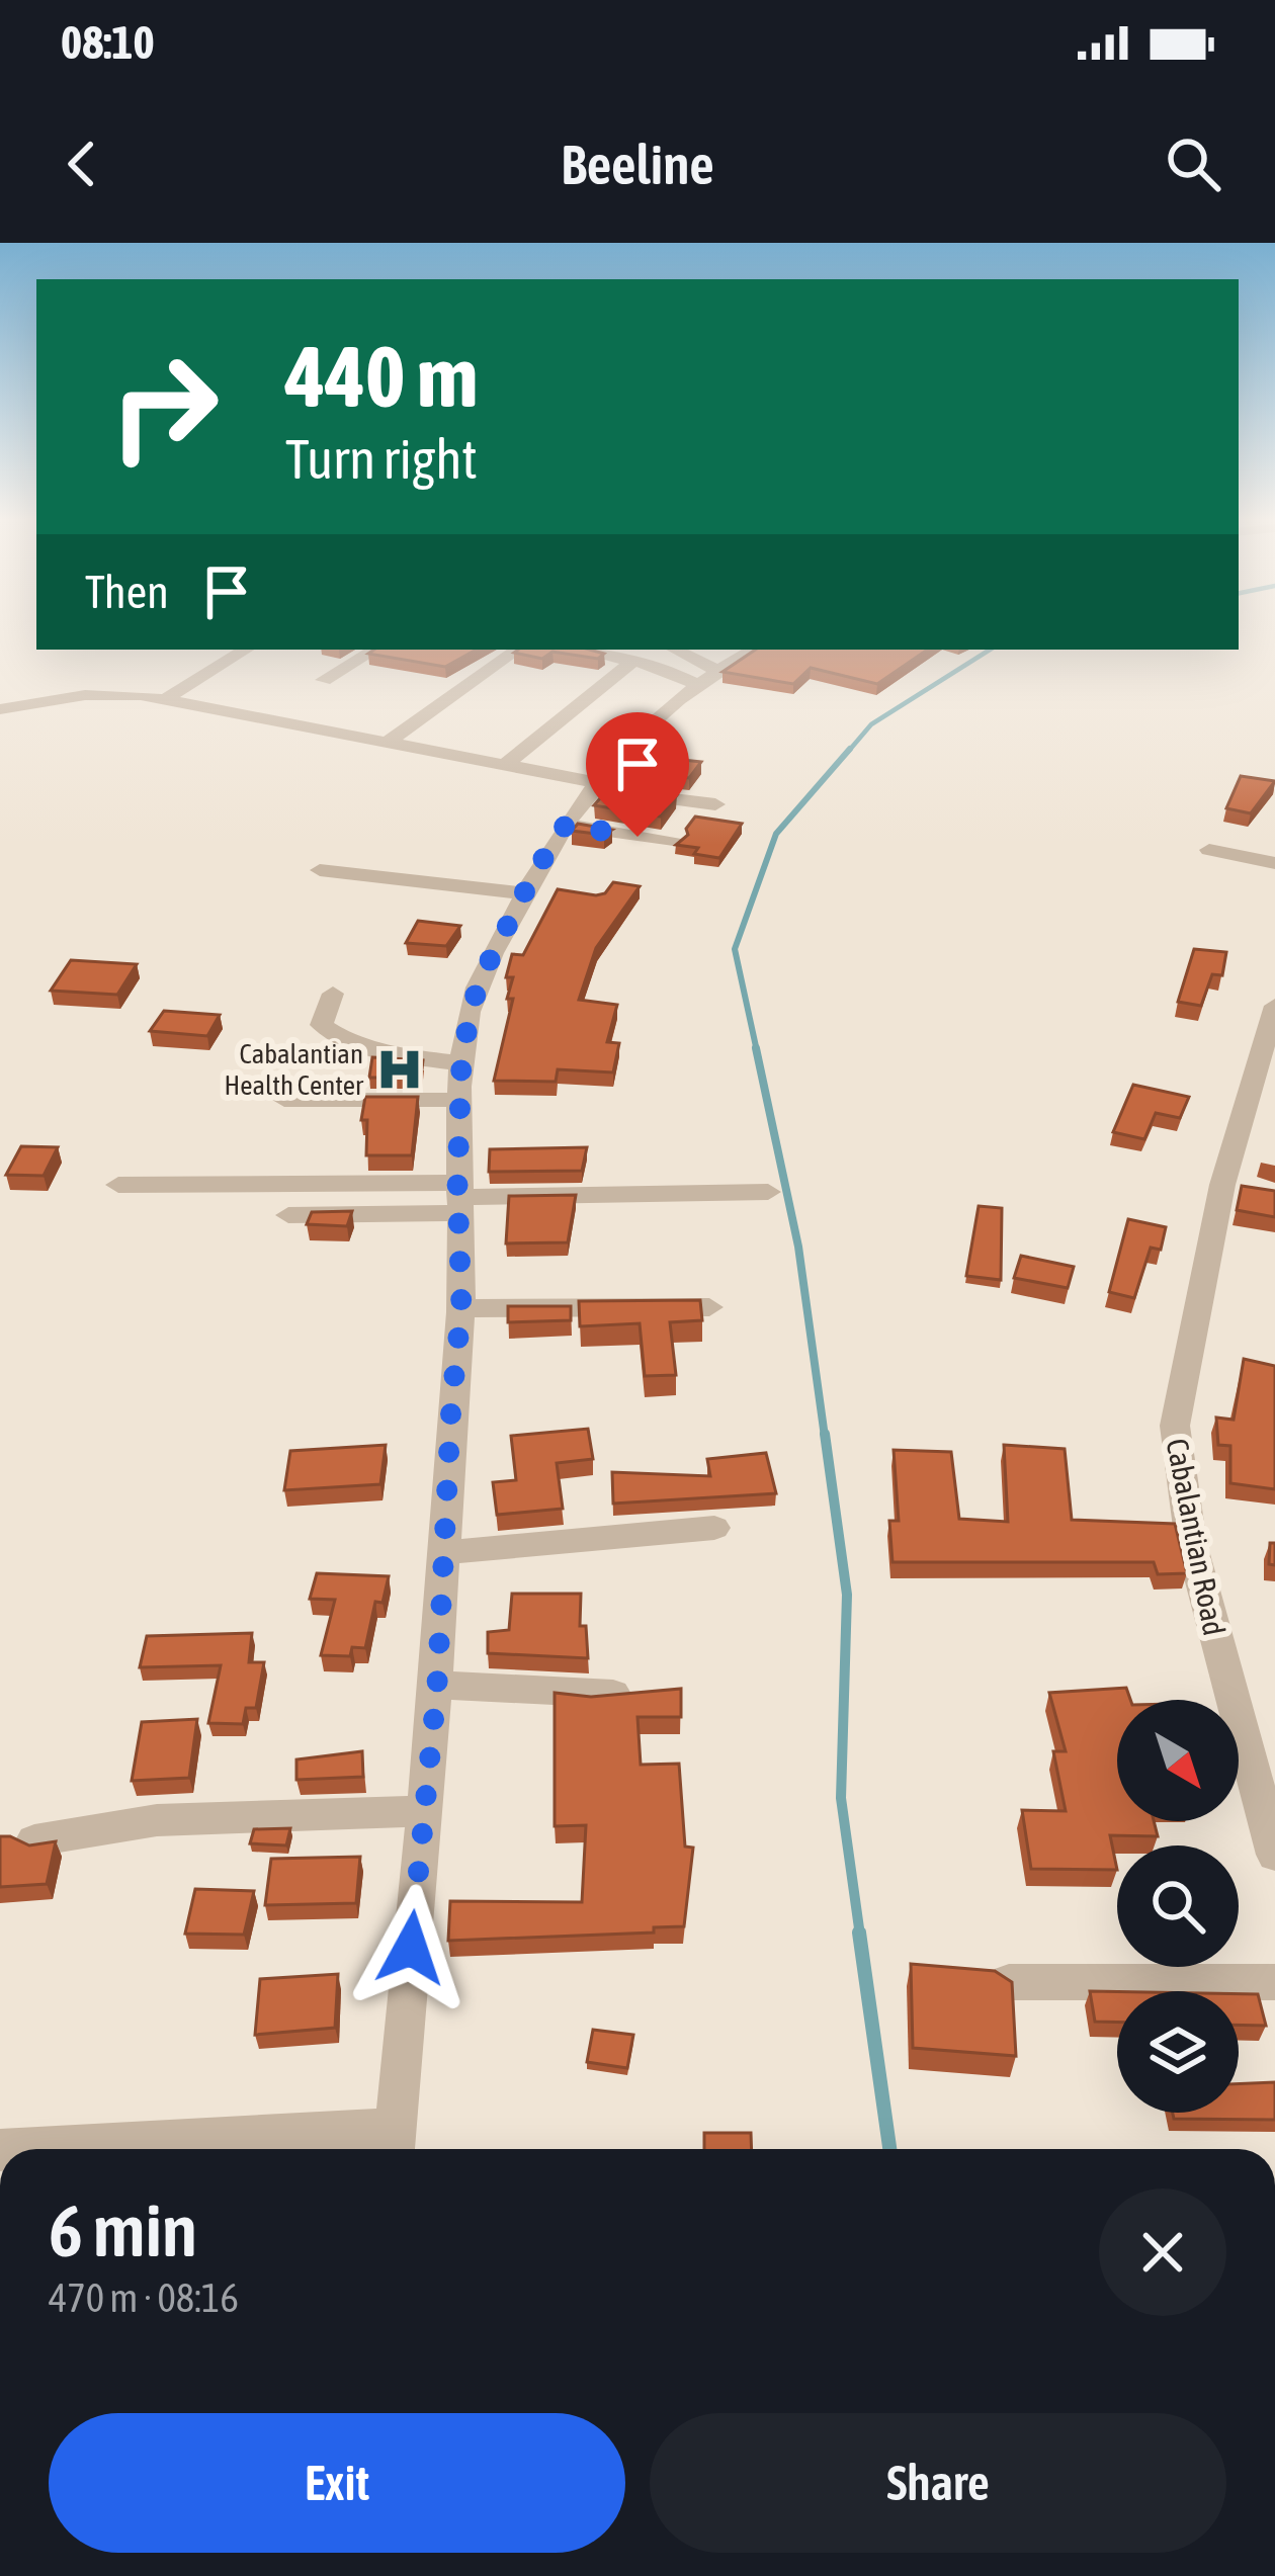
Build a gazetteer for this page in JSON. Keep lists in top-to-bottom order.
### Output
{
  "streets": {
    "street": ["Cabalantian Road"]
  },
  "places": {
    "hospital": ["Cabalantian Health Center"]
  },
  "north": "bottom right",
  "page": {
    "status": "08:10",
    "header": "Beeline",
    "turn": ["440 m", "Turn right"],
    "then": "Then",
    "heading": ["6 min", "470 m · 08:16"],
    "buttons": ["Exit", "Share"]
  }
}
